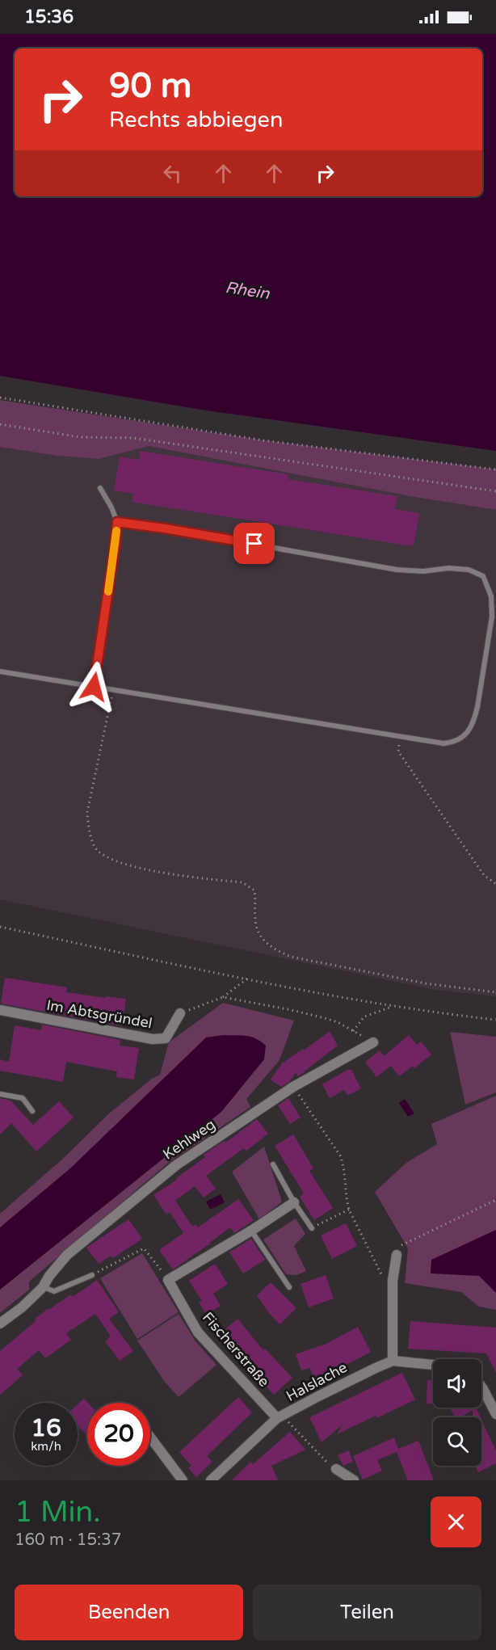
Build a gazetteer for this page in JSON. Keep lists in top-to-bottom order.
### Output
{
  "streets": {
    "street": [
      "Im Abtsgründel",
      "Kehlweg",
      "Fischerstraße",
      "Halslache"
    ]
  },
  "crossings": [
    ["Fischerstraße", "Halslache"]
  ],
  "water": ["Rhein"],
  "page": {
    "status": "15:36",
    "turn": ["90 m", "Rechts abbiegen"],
    "speed": "16 km/h",
    "limit": "20",
    "heading": ["1 Min.", "160 m · 15:37"],
    "buttons": ["Beenden", "Teilen"]
  }
}
